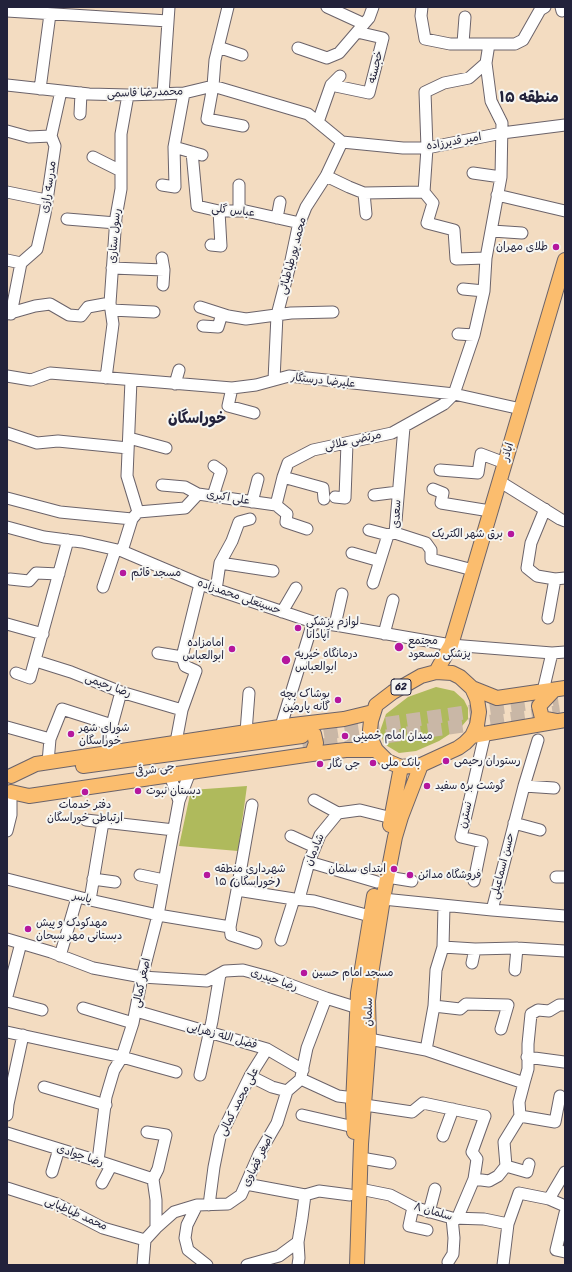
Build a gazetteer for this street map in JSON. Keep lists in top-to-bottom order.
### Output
{
  "streets": {
    "main road": [
      "اباذر",
      "62",
      "جی شرقی",
      "سلمان"
    ],
    "street": [
      "خجسته",
      "محمدرضا قاسمی",
      "امیر قدیرزاده",
      "مدرسه رازی",
      "عباس گلی",
      "رسول ستاری",
      "محمد پورطباطبائی",
      "علیرضا درستگار",
      "مرتضی علائی",
      "علی اکبری",
      "سعدی",
      "حسینعلی محمدزاده",
      "رضا رحیمی",
      "نسترن",
      "شادمان",
      "حسن اسماعیلی",
      "یاسر",
      "رضا حیدری",
      "اصغر کمالی",
      "فضل الله زهرایی",
      "علی محمد کمالی",
      "رضا جوادی",
      "اصغر قضاوی",
      "سلمان ۸",
      "محمد طباطبایی"
    ]
  },
  "crossings": [
    ["محمدرضا قاسمی", "امیر قدیرزاده"],
    ["محمدرضا قاسمی", "مدرسه رازی"],
    ["محمدرضا قاسمی", "رسول ستاری"],
    ["محمدرضا قاسمی", "محمد پورطباطبائی"],
    ["امیر قدیرزاده", "محمد پورطباطبائی"],
    ["عباس گلی", "محمد پورطباطبائی"],
    ["رسول ستاری", "علیرضا درستگار"],
    ["محمد پورطباطبائی", "علیرضا درستگار"],
    ["علیرضا درستگار", "مرتضی علائی"],
    ["علیرضا درستگار", "اباذر"],
    ["مرتضی علائی", "علی اکبری"],
    ["مرتضی علائی", "سعدی"],
    ["اباذر", "سعدی"],
    ["اباذر", "حسینعلی محمدزاده"],
    ["اباذر", "62"],
    ["اباذر", "نسترن"],
    ["اباذر", "سلمان"],
    ["62", "نسترن"],
    ["62", "سلمان"],
    ["نسترن", "سلمان"],
    ["حسن اسماعیلی", "سلمان"],
    ["یاسر", "اصغر کمالی"],
    ["رضا حیدری", "اصغر کمالی"],
    ["رضا حیدری", "سلمان"],
    ["اصغر کمالی", "فضل الله زهرایی"],
    ["اصغر کمالی", "رضا جوادی"],
    ["سلمان", "سلمان ۸"],
    ["فضل الله زهرایی", "علی محمد کمالی"],
    ["فضل الله زهرایی", "اصغر قضاوی"],
    ["علی محمد کمالی", "اصغر قضاوی"],
    ["اصغر قضاوی", "محمد طباطبایی"]
  ],
  "districts": ["منطقه ۱۵", "خوراسگان"],
  "places": [
    "طلای مهران",
    "برق شهر الکتریک",
    "مسجد قائم",
    "لوازم پزشکی آپادانا",
    "مجتمع پزشکی مسعود",
    "امامزاده ابوالعباس",
    "درمانگاه خیریه ابوالعباس",
    "پوشاک بچه گانه پارمین",
    "شورای شهر خوراسگان",
    "میدان امام خمینی",
    "رستوران رحیمی",
    "بانک ملی",
    "جی نگار",
    "گوشت بره سفید",
    "دبستان نبوت",
    "دفتر خدمات ارتباطی خوراسگان",
    "ابتدای سلمان",
    "شهرداری منطقه ۱۵ (خوراسگان)",
    "فروشگاه مدائن",
    "مهدکودک و پیش دبستانی مهر سبحان",
    "مسجد امام حسین"
  ]
}
